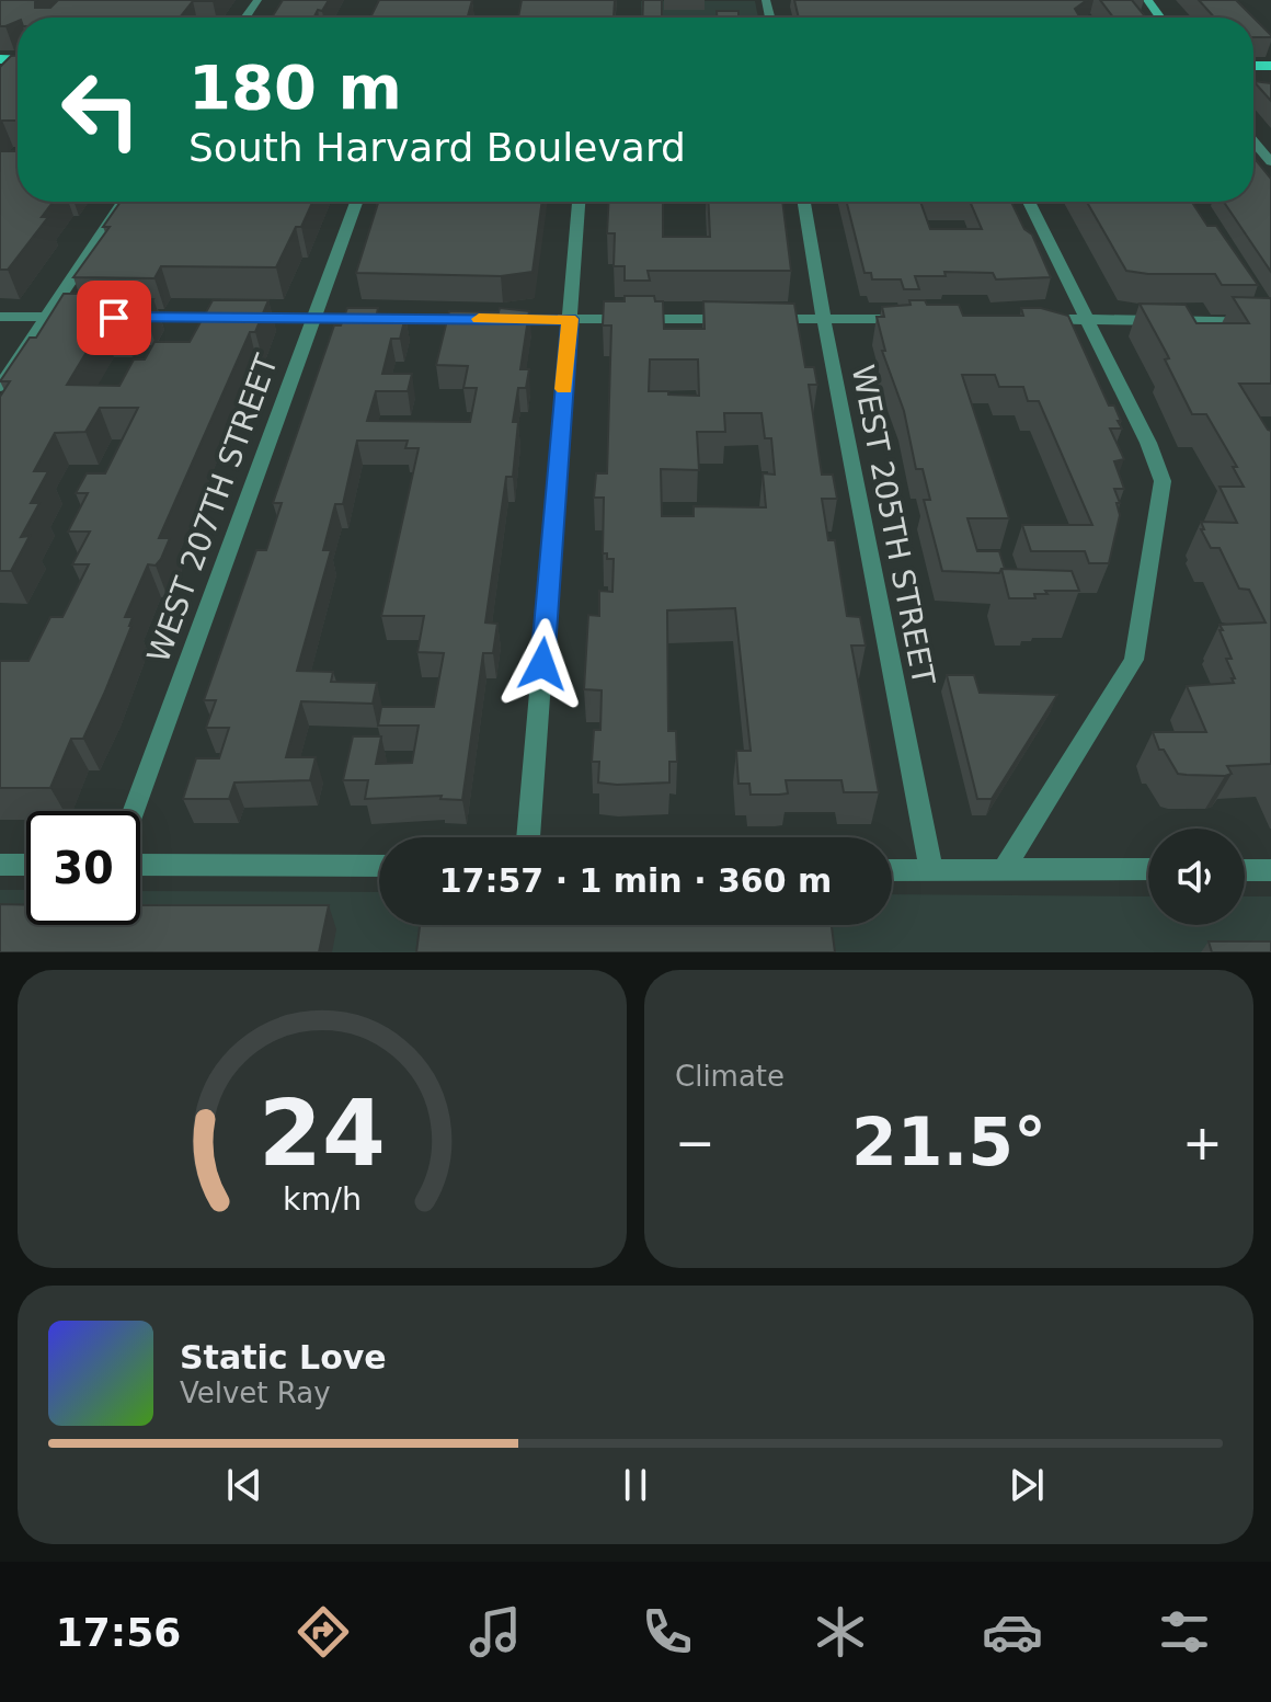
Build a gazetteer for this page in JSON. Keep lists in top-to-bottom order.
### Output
{
  "streets": {
    "street": ["WEST 207TH STREET", "WEST 205TH STREET"]
  },
  "page": {
    "turn": ["180 m", "South Harvard Boulevard"],
    "limit": "30",
    "trip": "17:57 · 1 min · 360 m",
    "tile": "Climate",
    "heat": ["−", "21.5°", "+"],
    "song": ["Static Love", "Velvet Ray"],
    "tabs": "17:56",
    "gauge": ["24", "km/h"]
  }
}
